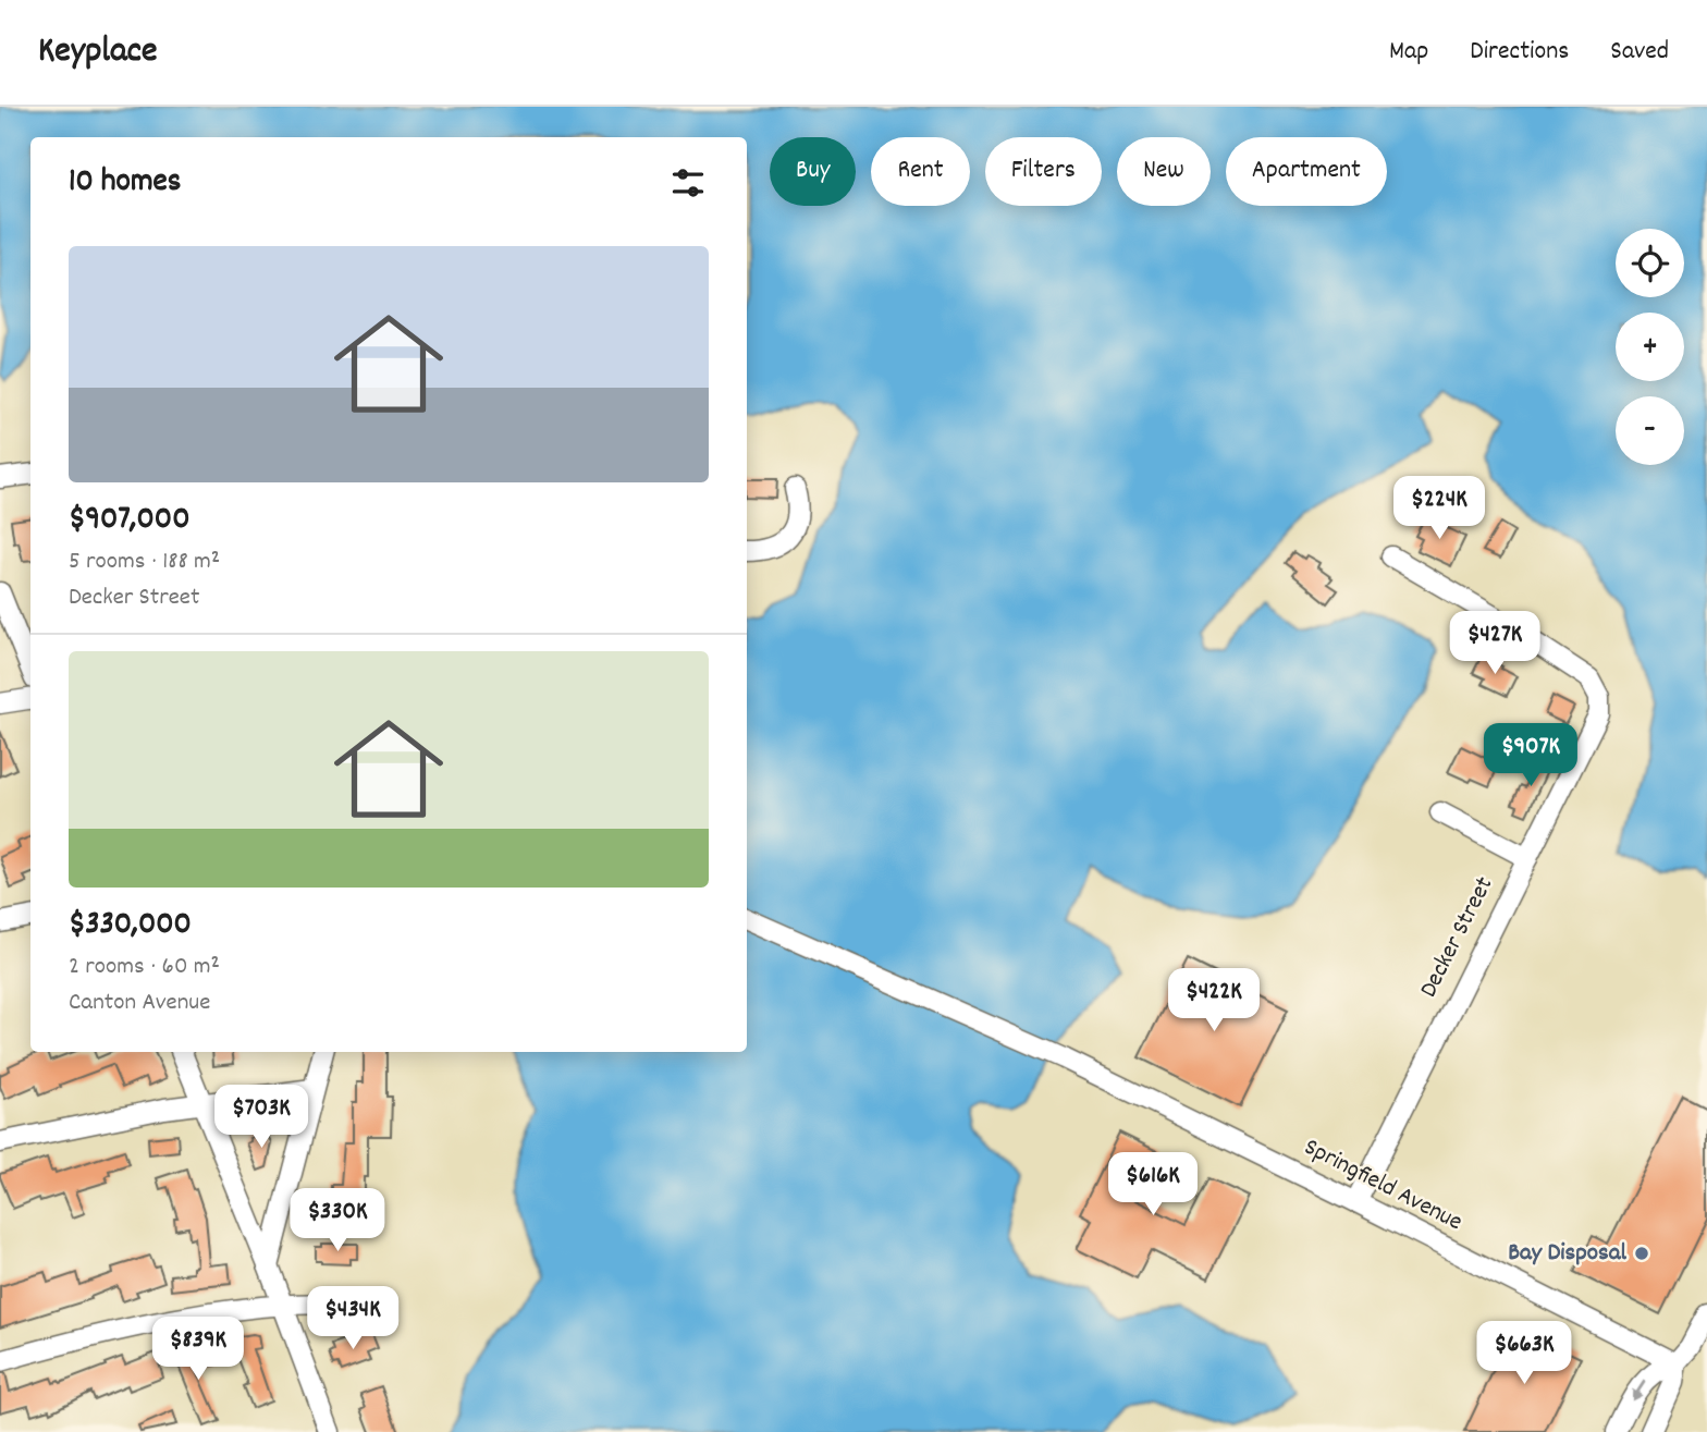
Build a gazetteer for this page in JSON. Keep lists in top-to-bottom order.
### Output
{
  "streets": {
    "street": ["Decker Street", "Springfield Avenue"]
  },
  "crossings": [
    ["Decker Street", "Springfield Avenue"]
  ],
  "places": ["Bay Disposal"],
  "page": {
    "header": "Keyplace",
    "nav": ["Map", "Directions", "Saved"],
    "chip": [
      "Buy",
      "Rent",
      "Filters",
      "New",
      "Apartment"
    ],
    "heading": "10 homes",
    "map_buttons": ["+", "−"],
    "list": [
      {
        "name": "$907,000",
        "note": "5 rooms · 188 m² · Decker Street"
      },
      {
        "name": "$330,000",
        "note": "2 rooms · 60 m² · Canton Avenue"
      }
    ],
    "price": [
      "$224K",
      "$427K",
      "$907K",
      "$422K",
      "$703K",
      "$616K",
      "$330K",
      "$434K",
      "$839K",
      "$663K"
    ]
  }
}
